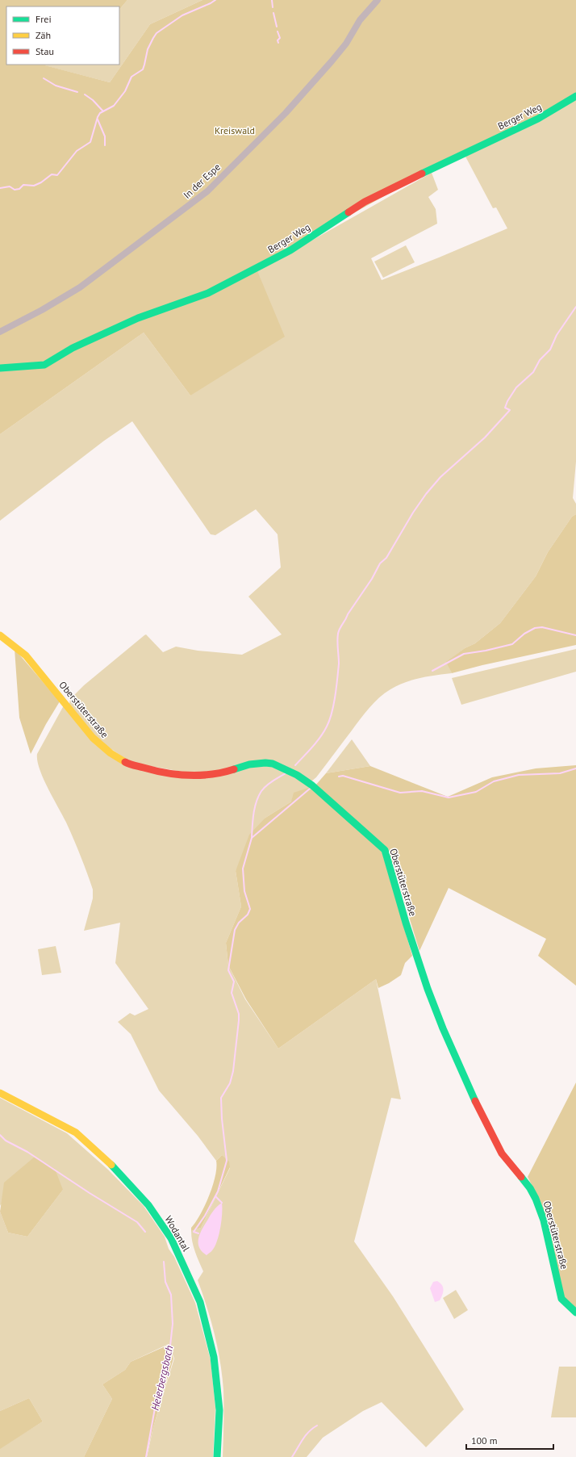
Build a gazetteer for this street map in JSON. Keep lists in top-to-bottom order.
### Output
{
  "streets": {
    "street": [
      "Berger Weg",
      "In der Espe",
      "Oberstüterstraße",
      "Wodantal"
    ]
  },
  "water": ["Heierbergsbach"],
  "parks": ["Kreiswald"],
  "legend": ["Frei", "Zäh", "Stau"],
  "scale_bar": "100 m"
}
